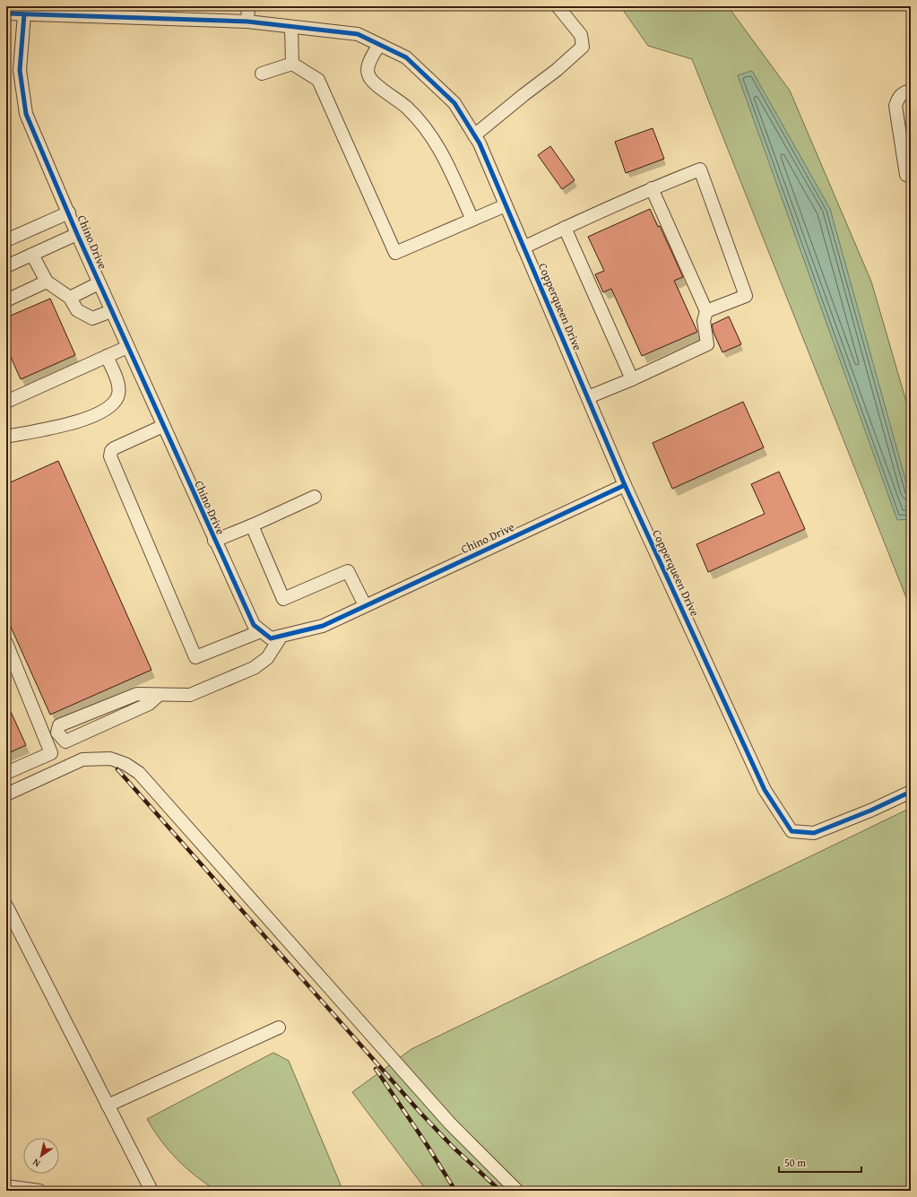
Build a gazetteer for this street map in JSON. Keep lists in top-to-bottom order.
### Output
{
  "streets": {
    "street": ["Chino Drive", "Copperqueen Drive"]
  },
  "crossings": [
    ["Chino Drive", "Copperqueen Drive"]
  ],
  "scale_bar": "50 m",
  "north": "bottom left"
}
